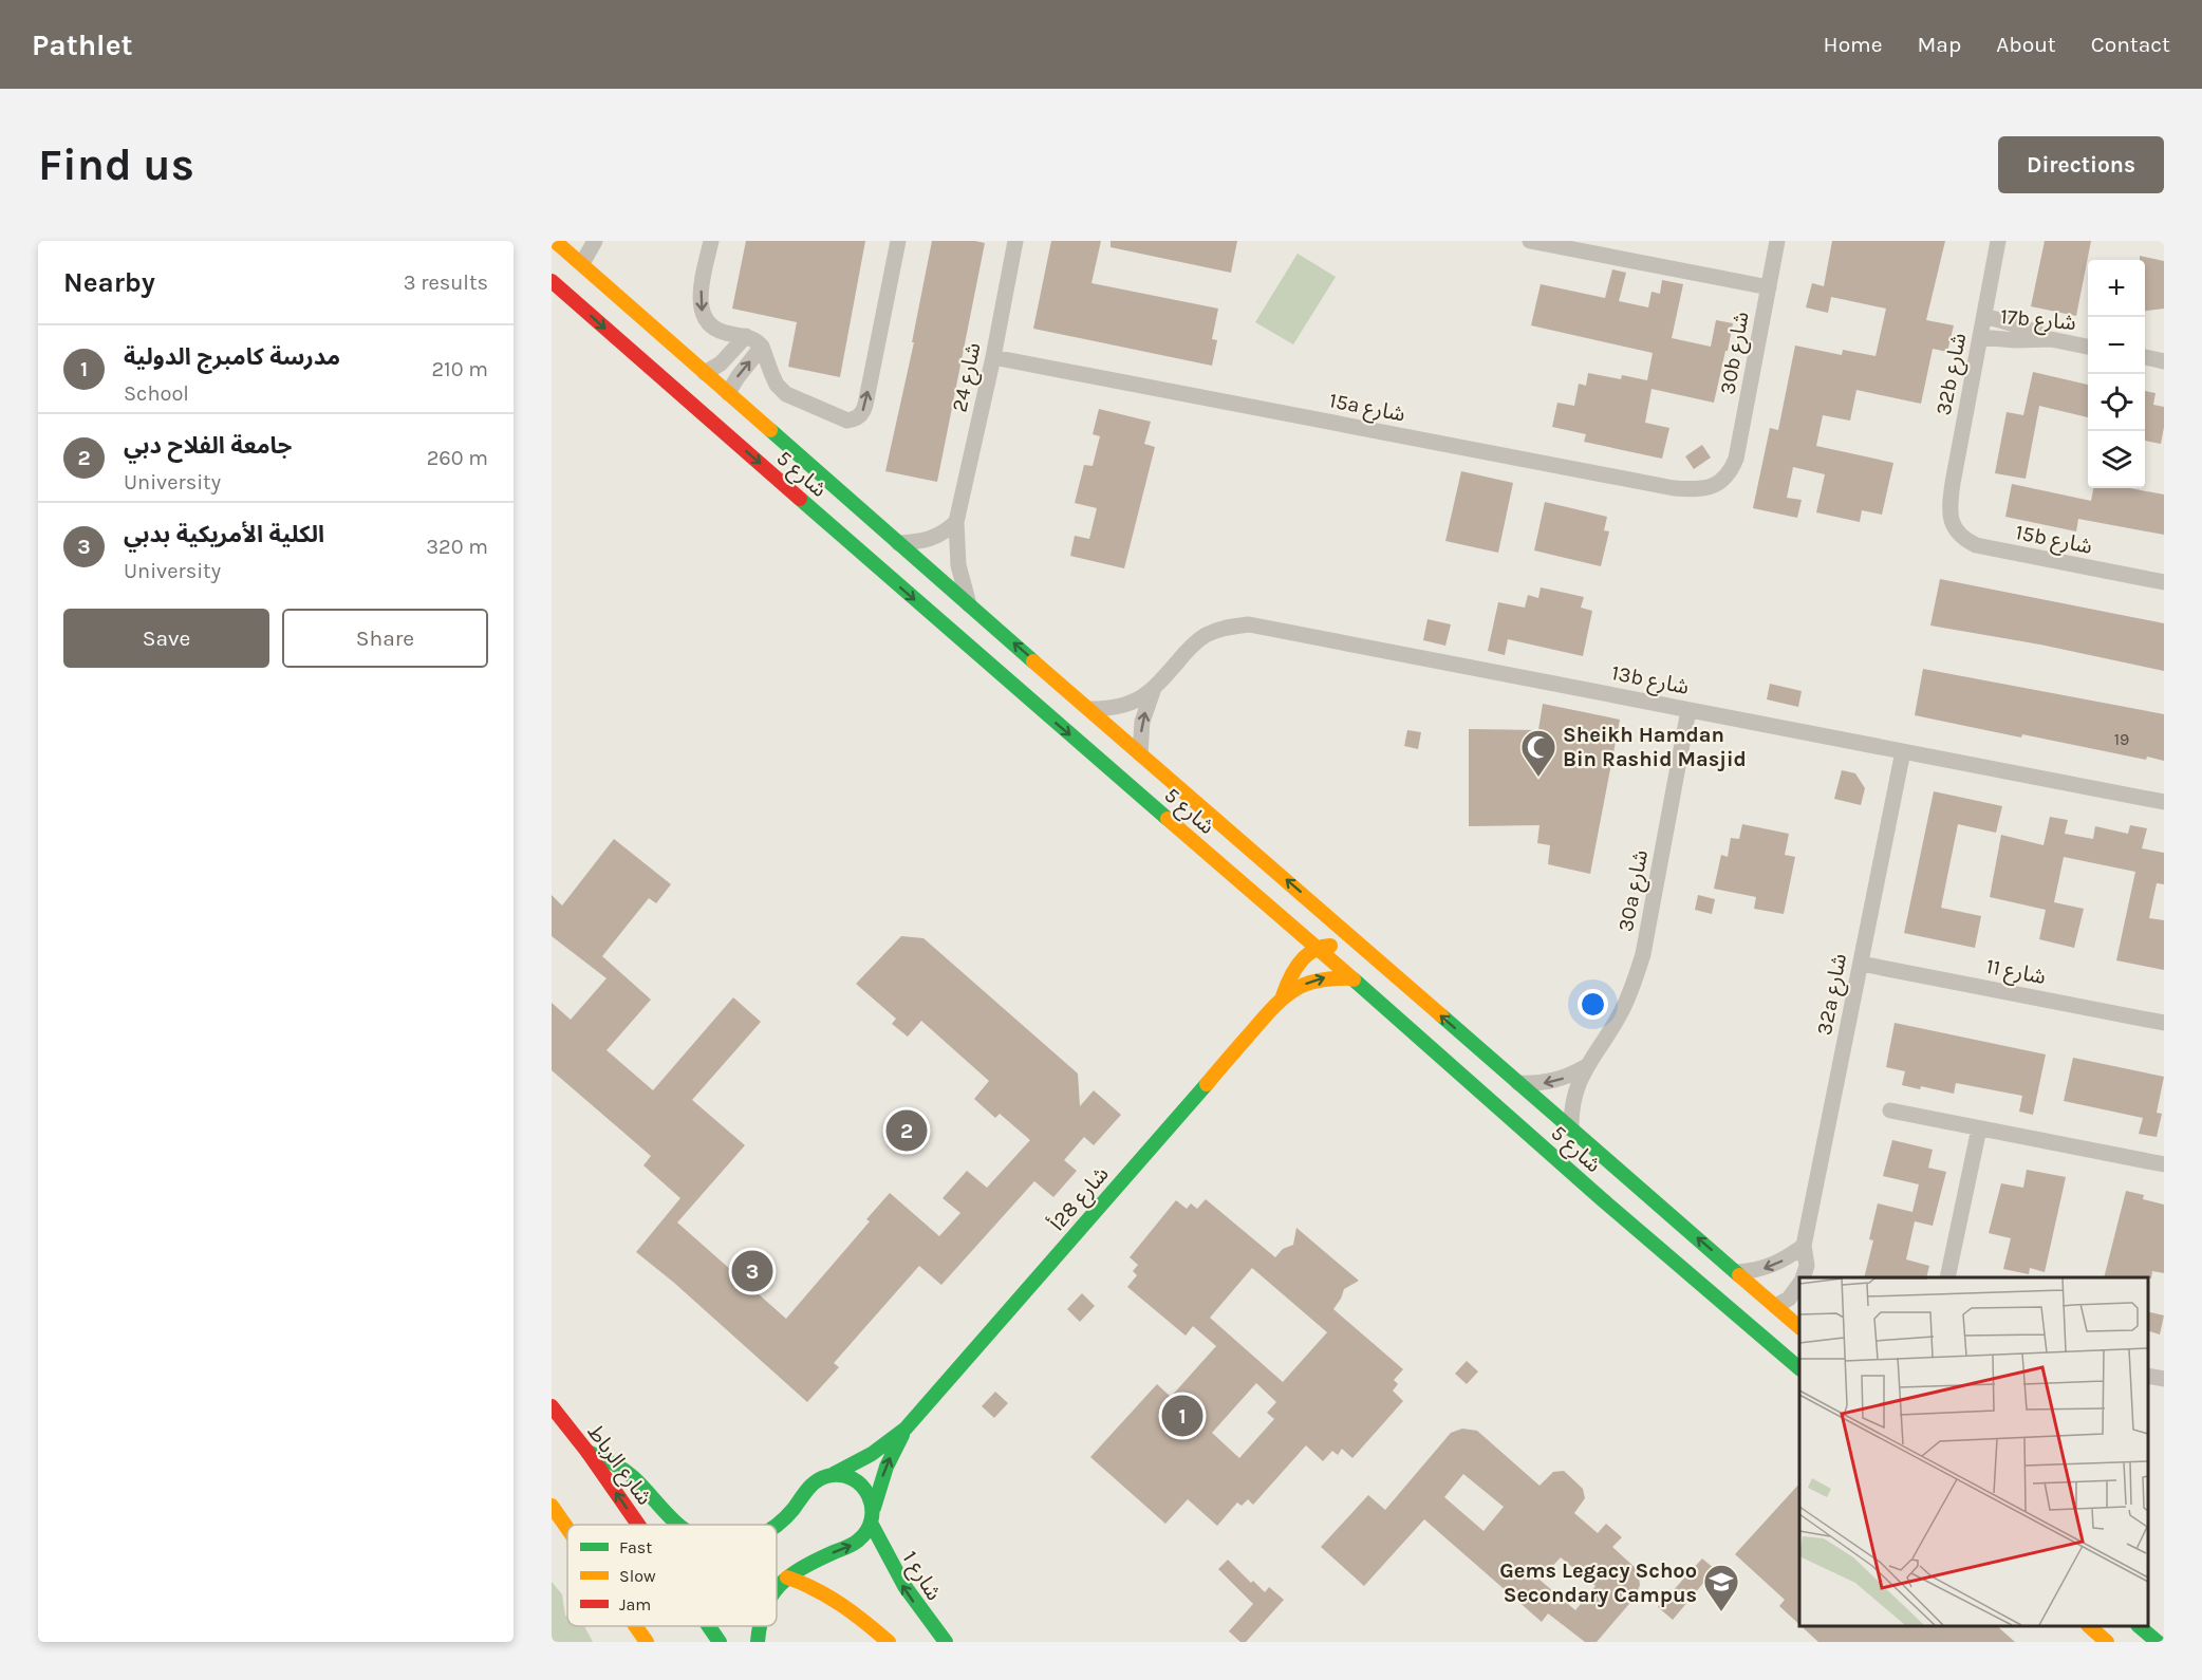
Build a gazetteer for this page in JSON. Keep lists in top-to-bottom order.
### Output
{
  "streets": {
    "main road": [
      "شارع 5",
      "شارع 28أ",
      "شارع الرباط",
      "شارع 1"
    ],
    "street": [
      "17b شارع",
      "30b شارع",
      "32b شارع",
      "شارع 24",
      "15a شارع",
      "15b شارع",
      "13b شارع",
      "30a شارع",
      "شارع 11",
      "32a شارع"
    ]
  },
  "crossings": [
    ["17b شارع", "32b شارع"],
    ["30b شارع", "15a شارع"],
    ["32b شارع", "15b شارع"],
    ["شارع 24", "15a شارع"],
    ["شارع 24", "شارع 5"],
    ["شارع 5", "13b شارع"],
    ["شارع 5", "30a شارع"],
    ["شارع 5", "32a شارع"],
    ["شارع 5", "شارع 28أ"],
    ["13b شارع", "30a شارع"],
    ["13b شارع", "32a شارع"],
    ["شارع 11", "32a شارع"],
    ["شارع 28أ", "شارع الرباط"],
    ["شارع 28أ", "شارع 1"]
  ],
  "one_way": ["شارع 1"],
  "places": {
    "mosque": ["Sheikh Hamdan Bin Rashid Masjid"],
    "school or university": ["Gems Legacy Schoo Secondary Campus"]
  },
  "house_numbers": ["19"],
  "legend": ["Fast", "Slow", "Jam"],
  "page": {
    "header": "Pathlet",
    "nav": [
      "Home",
      "Map",
      "About",
      "Contact"
    ],
    "buttons": [
      "Directions",
      ["Save", "Share"]
    ],
    "title": "Find us",
    "heading": ["Nearby", "3 results"],
    "map_buttons": ["+", "−"],
    "list": [
      {
        "mark": "1",
        "name": "مدرسة كامبرج الدولية",
        "note": "School",
        "value": "210 m"
      },
      {
        "mark": "2",
        "name": "جامعة الفلاح دبي",
        "note": "University",
        "value": "260 m"
      },
      {
        "mark": "3",
        "name": "الكلية الأمريكية بدبي",
        "note": "University",
        "value": "320 m"
      }
    ],
    "pins": ["2", "3", "1"]
  }
}
